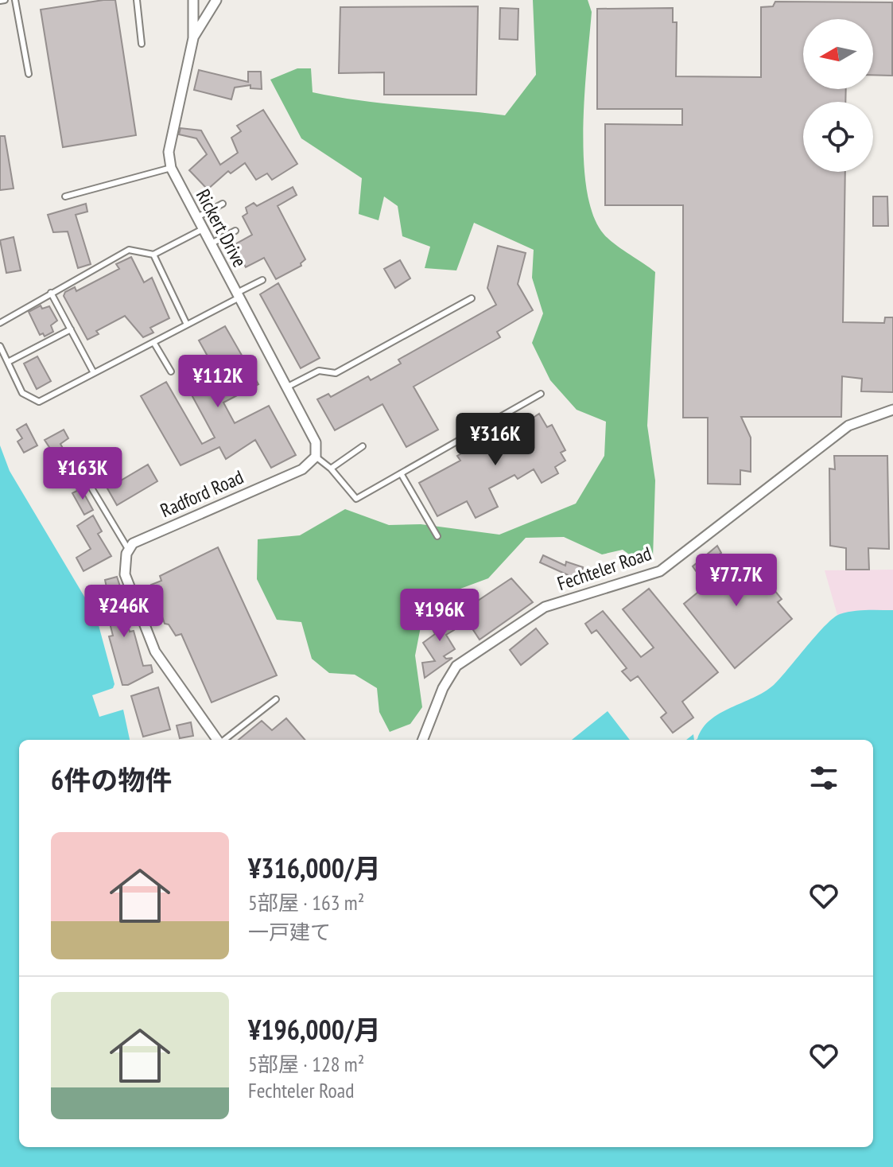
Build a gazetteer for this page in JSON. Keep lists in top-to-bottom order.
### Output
{
  "streets": {
    "street": ["Rickert Drive", "Radford Road", "Fechteler Road"]
  },
  "crossings": [
    ["Rickert Drive", "Radford Road"]
  ],
  "north": "left",
  "page": {
    "price": [
      "¥112K",
      "¥316K",
      "¥163K",
      "¥77.7K",
      "¥246K",
      "¥196K"
    ],
    "heading": "6件の物件",
    "list": [
      {
        "name": "¥316,000/月",
        "note": "5部屋 · 163 m² · 一戸建て"
      },
      {
        "name": "¥196,000/月",
        "note": "5部屋 · 128 m² · Fechteler Road"
      }
    ]
  }
}
